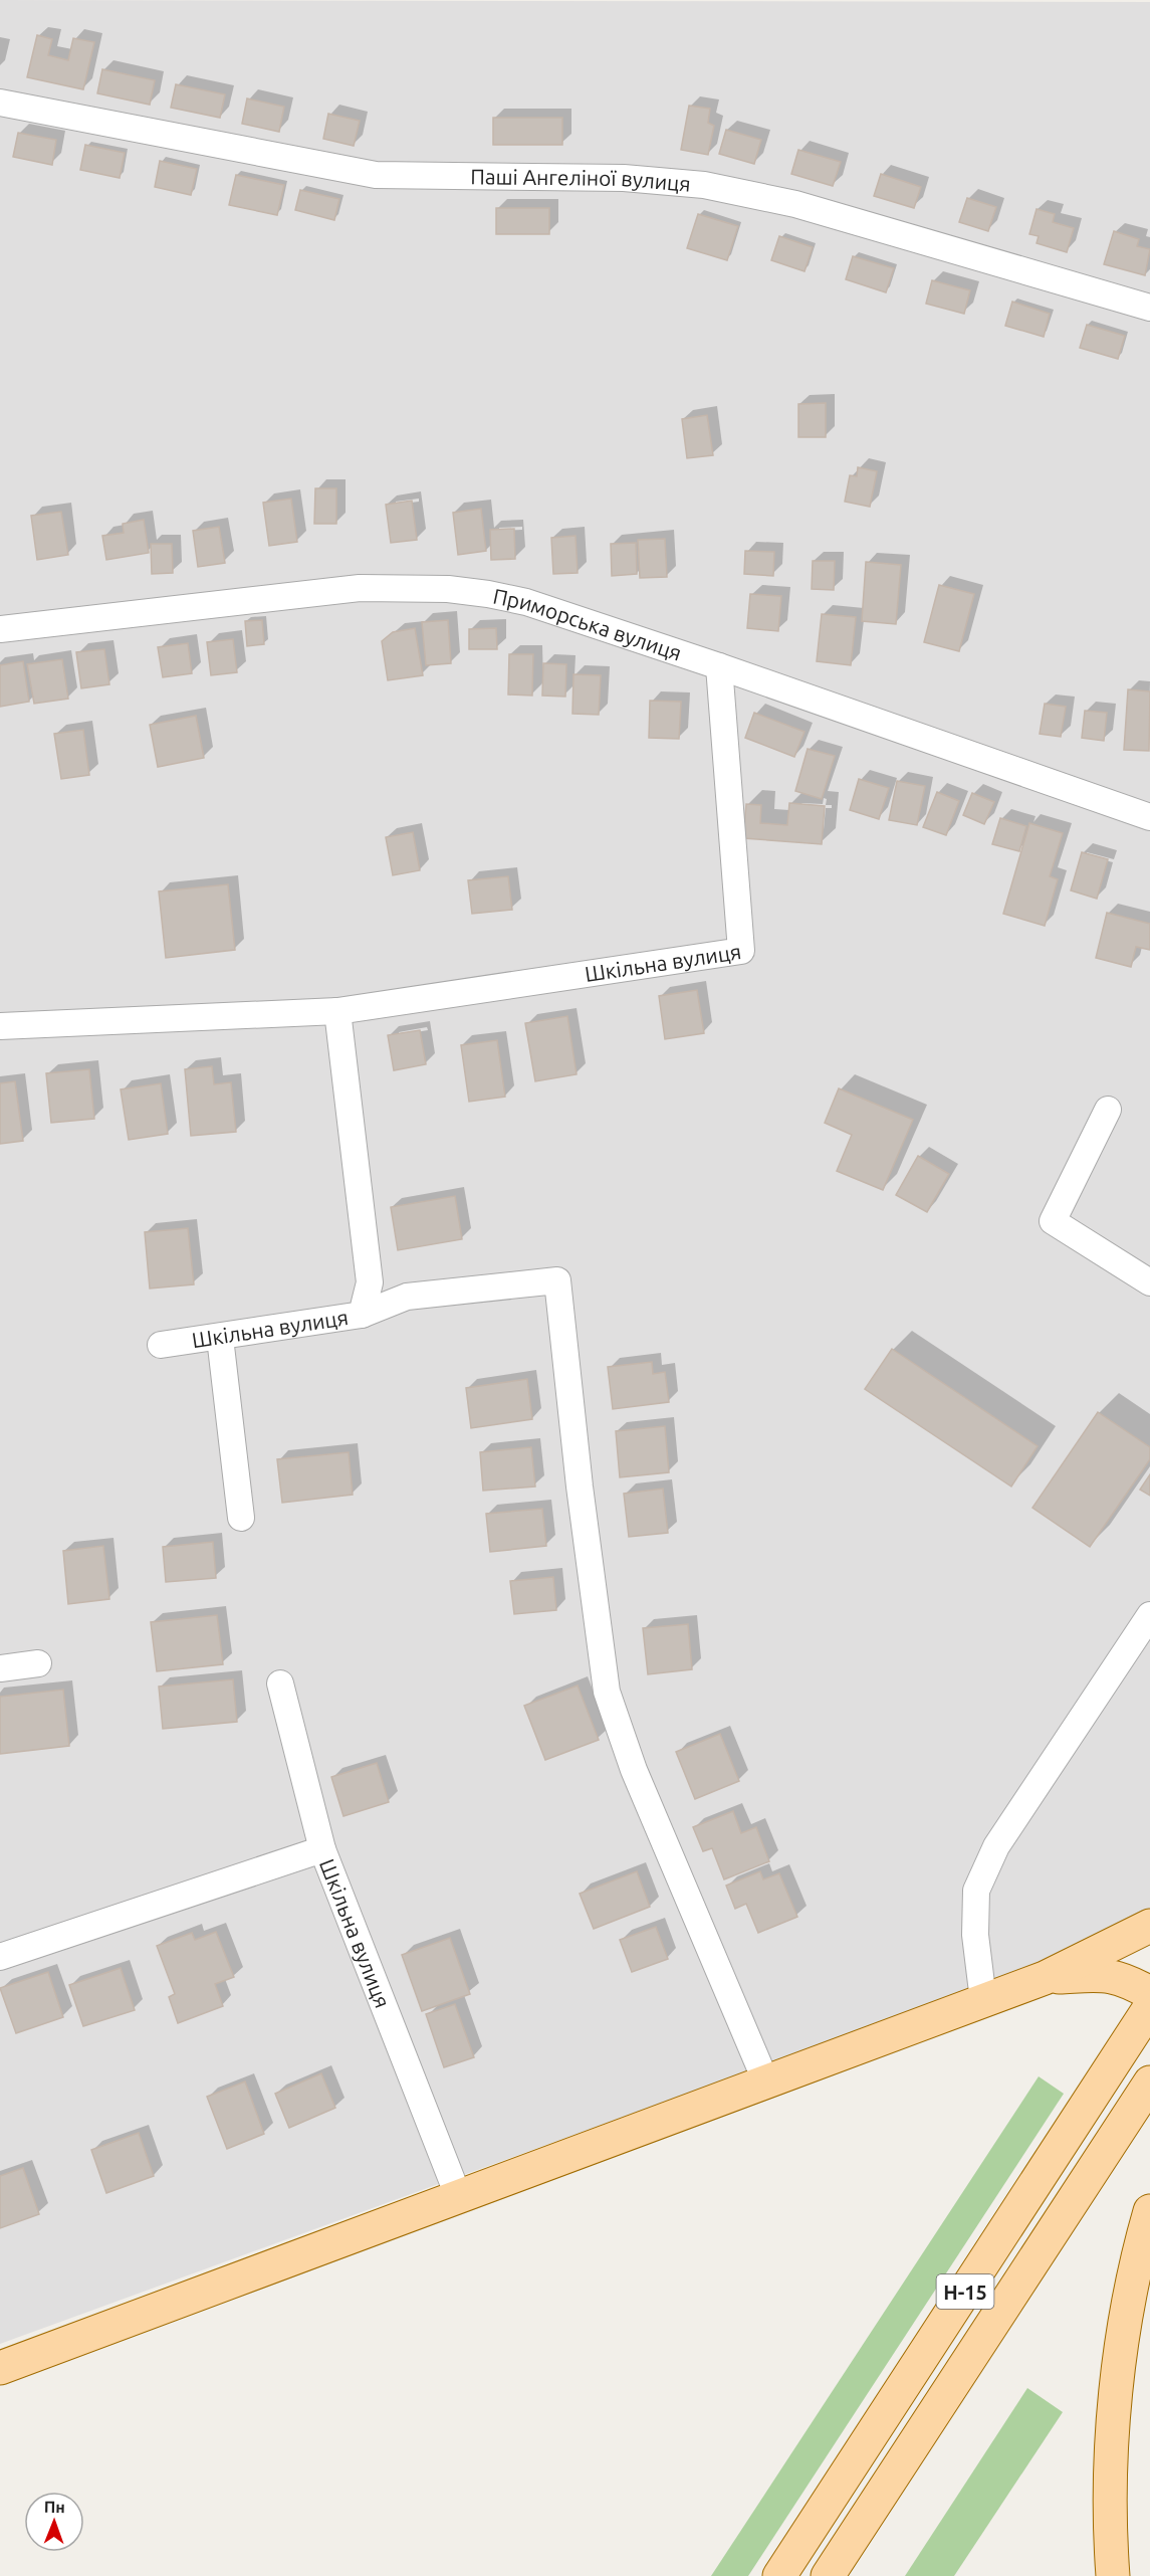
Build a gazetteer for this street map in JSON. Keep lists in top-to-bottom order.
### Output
{
  "streets": {
    "main road": ["Н-15"],
    "street": ["Паші Ангеліної вулиця", "Приморська вулиця", "Шкільна вулиця"]
  },
  "crossings": [
    ["Приморська вулиця", "Шкільна вулиця"]
  ],
  "north": "top"
}
